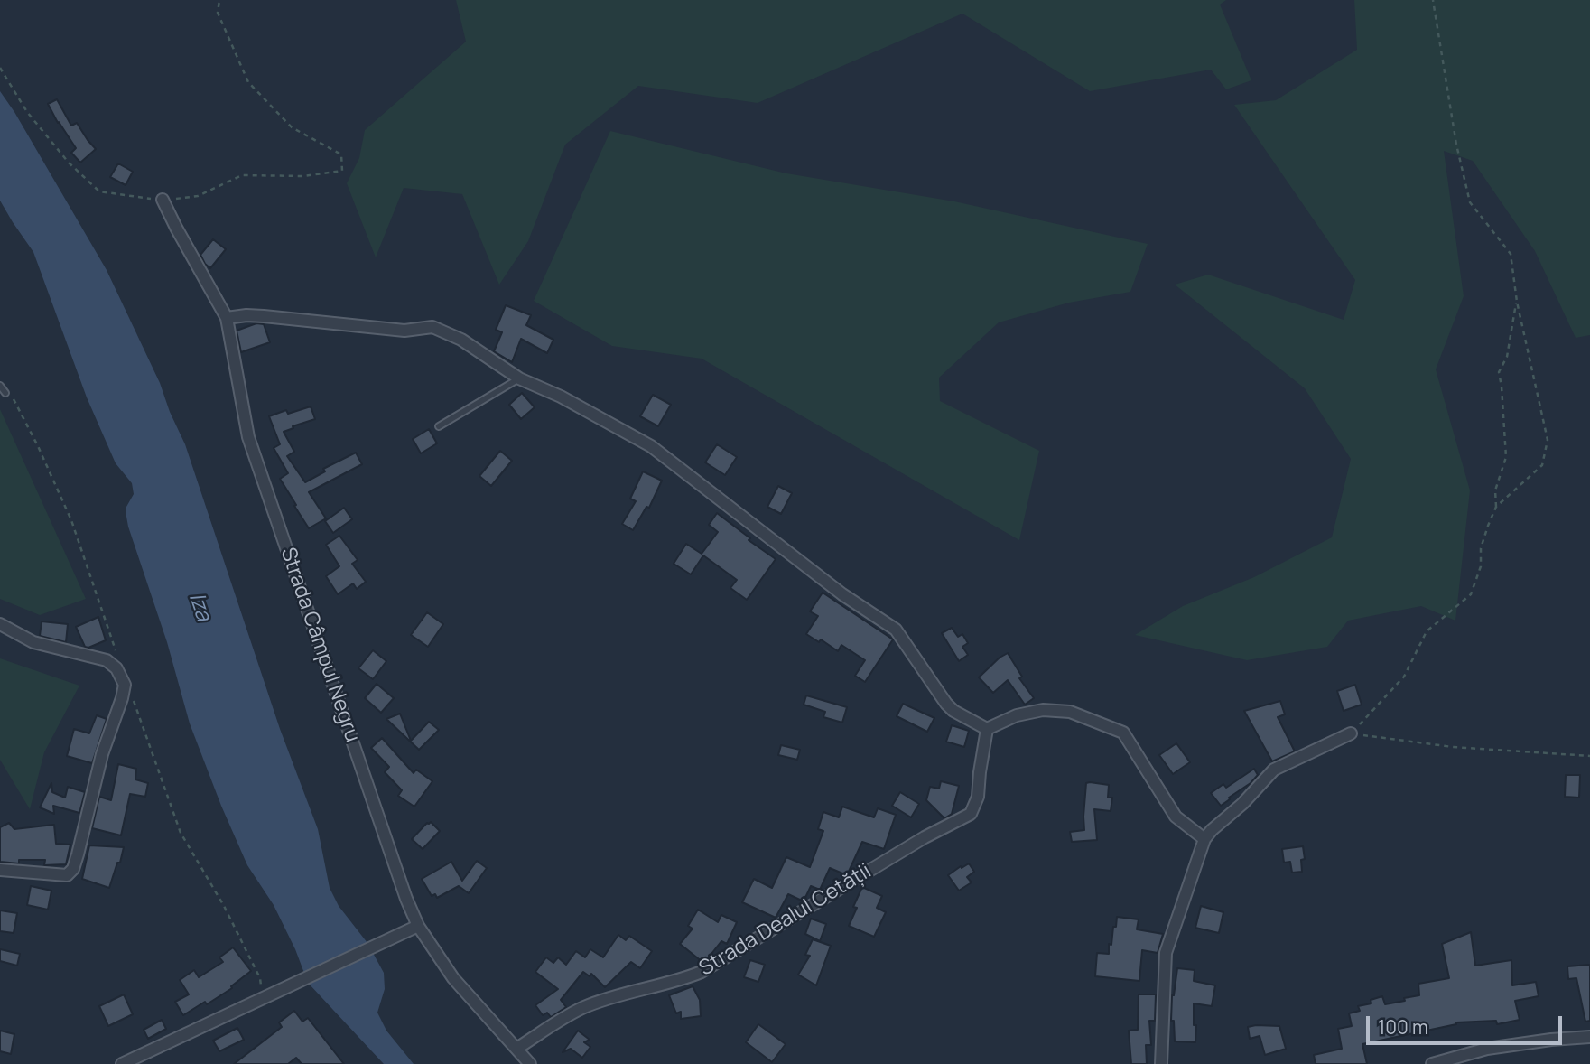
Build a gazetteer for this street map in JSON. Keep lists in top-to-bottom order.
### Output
{
  "streets": {
    "street": ["Strada Câmpul Negru", "Strada Dealul Cetății"]
  },
  "crossings": [
    ["Strada Câmpul Negru", "Strada Dealul Cetății"]
  ],
  "water": ["Iza"],
  "scale_bar": "100 m"
}
